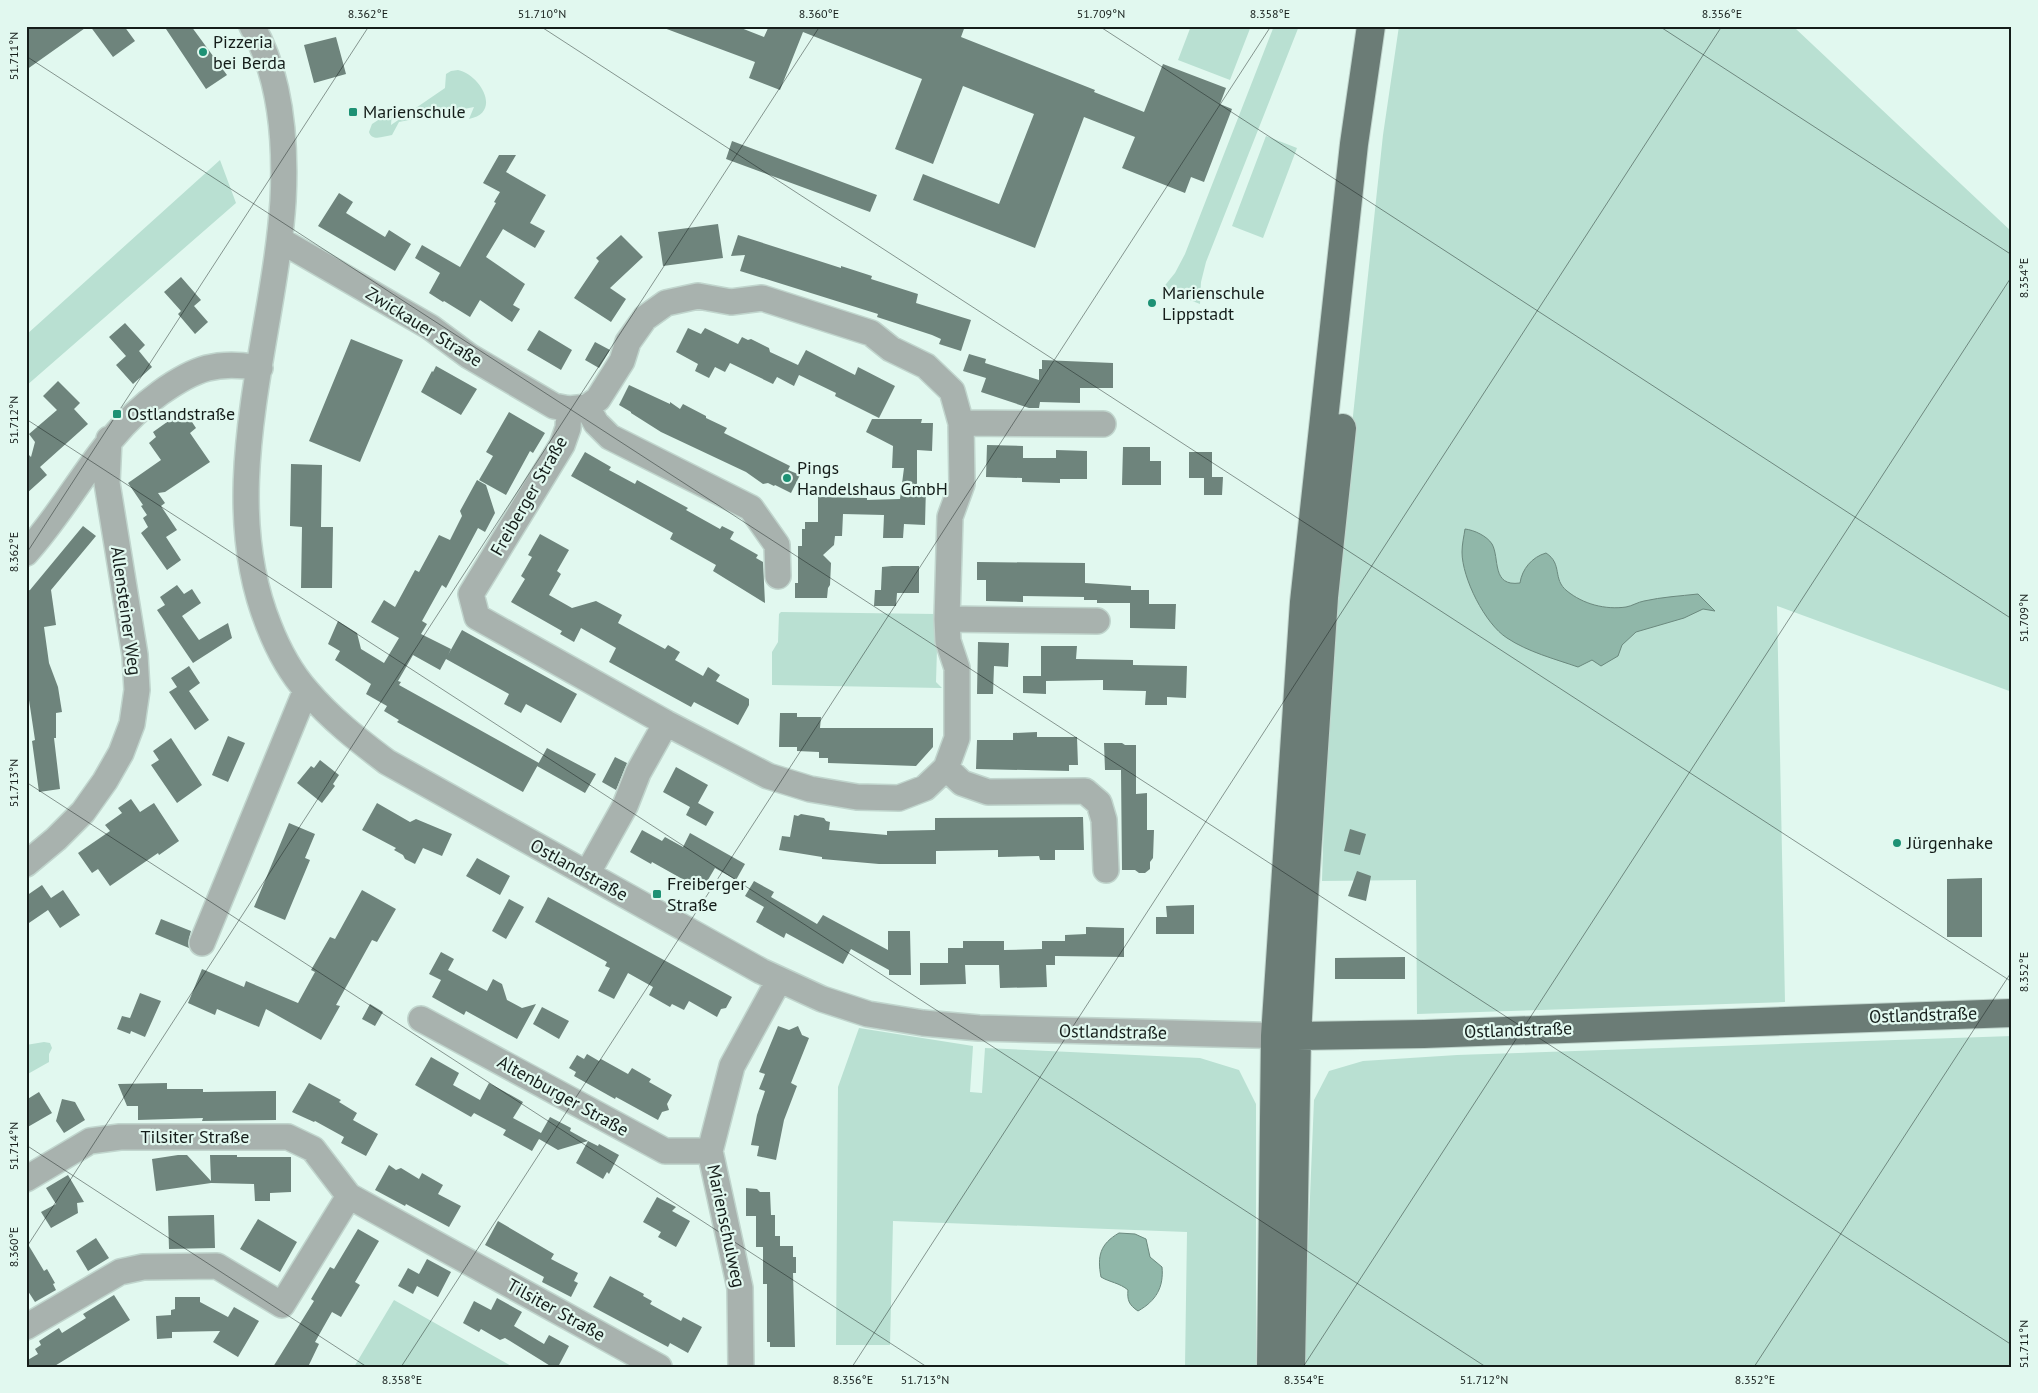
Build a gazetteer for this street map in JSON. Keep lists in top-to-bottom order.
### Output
{
  "streets": {
    "main road": ["Ostlandstraße"],
    "street": [
      "Zwickauer Straße",
      "Freiberger Straße",
      "Allensteiner Weg",
      "Altenburger Straße",
      "Tilsiter Straße",
      "Marienschulweg"
    ]
  },
  "crossings": [
    ["Zwickauer Straße", "Freiberger Straße"],
    ["Zwickauer Straße", "Ostlandstraße"],
    ["Ostlandstraße", "Marienschulweg"],
    ["Altenburger Straße", "Marienschulweg"]
  ],
  "places": {
    "other": [
      "Pizzeria bei Berda",
      "Marienschule Lippstadt",
      "Pings Handelshaus GmbH",
      "Jürgenhake"
    ],
    "transit": ["Marienschule", "Ostlandstraße", "Freiberger Straße"]
  },
  "coordinates": [
    "8.362°E",
    "51.710°N",
    "8.360°E",
    "51.709°N",
    "8.358°E",
    "8.356°E",
    "51.711°N",
    "8.354°E",
    "51.712°N",
    "51.713°N",
    "8.352°E",
    "51.714°N"
  ]
}
